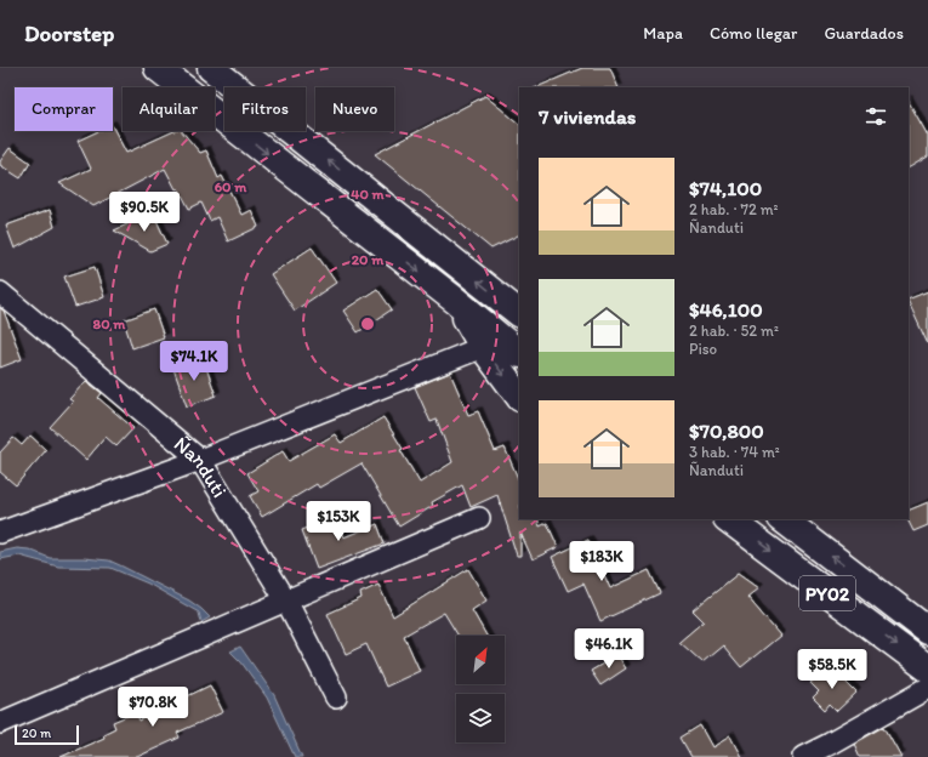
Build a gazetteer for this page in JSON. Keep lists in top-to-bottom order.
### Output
{
  "streets": {
    "highway": ["PY02"],
    "street": ["Ñanduti"]
  },
  "scale_bar": "20 m",
  "north": "top right",
  "page": {
    "header": "Doorstep",
    "nav": ["Mapa", "Cómo llegar", "Guardados"],
    "chip": [
      "Comprar",
      "Alquilar",
      "Filtros",
      "Nuevo"
    ],
    "heading": "7 viviendas",
    "list": [
      {
        "name": "$74,100",
        "note": "2 hab. · 72 m² · Ñanduti"
      },
      {
        "name": "$46,100",
        "note": "2 hab. · 52 m² · Piso"
      },
      {
        "name": "$70,800",
        "note": "3 hab. · 74 m² · Ñanduti"
      }
    ],
    "price": [
      "$90.5K",
      "$74.1K",
      "$153K",
      "$183K",
      "$46.1K",
      "$58.5K",
      "$70.8K"
    ],
    "scale": "20 m"
  },
  "rings": [
    "60 m",
    "40 m",
    "20 m",
    "80 m"
  ]
}
